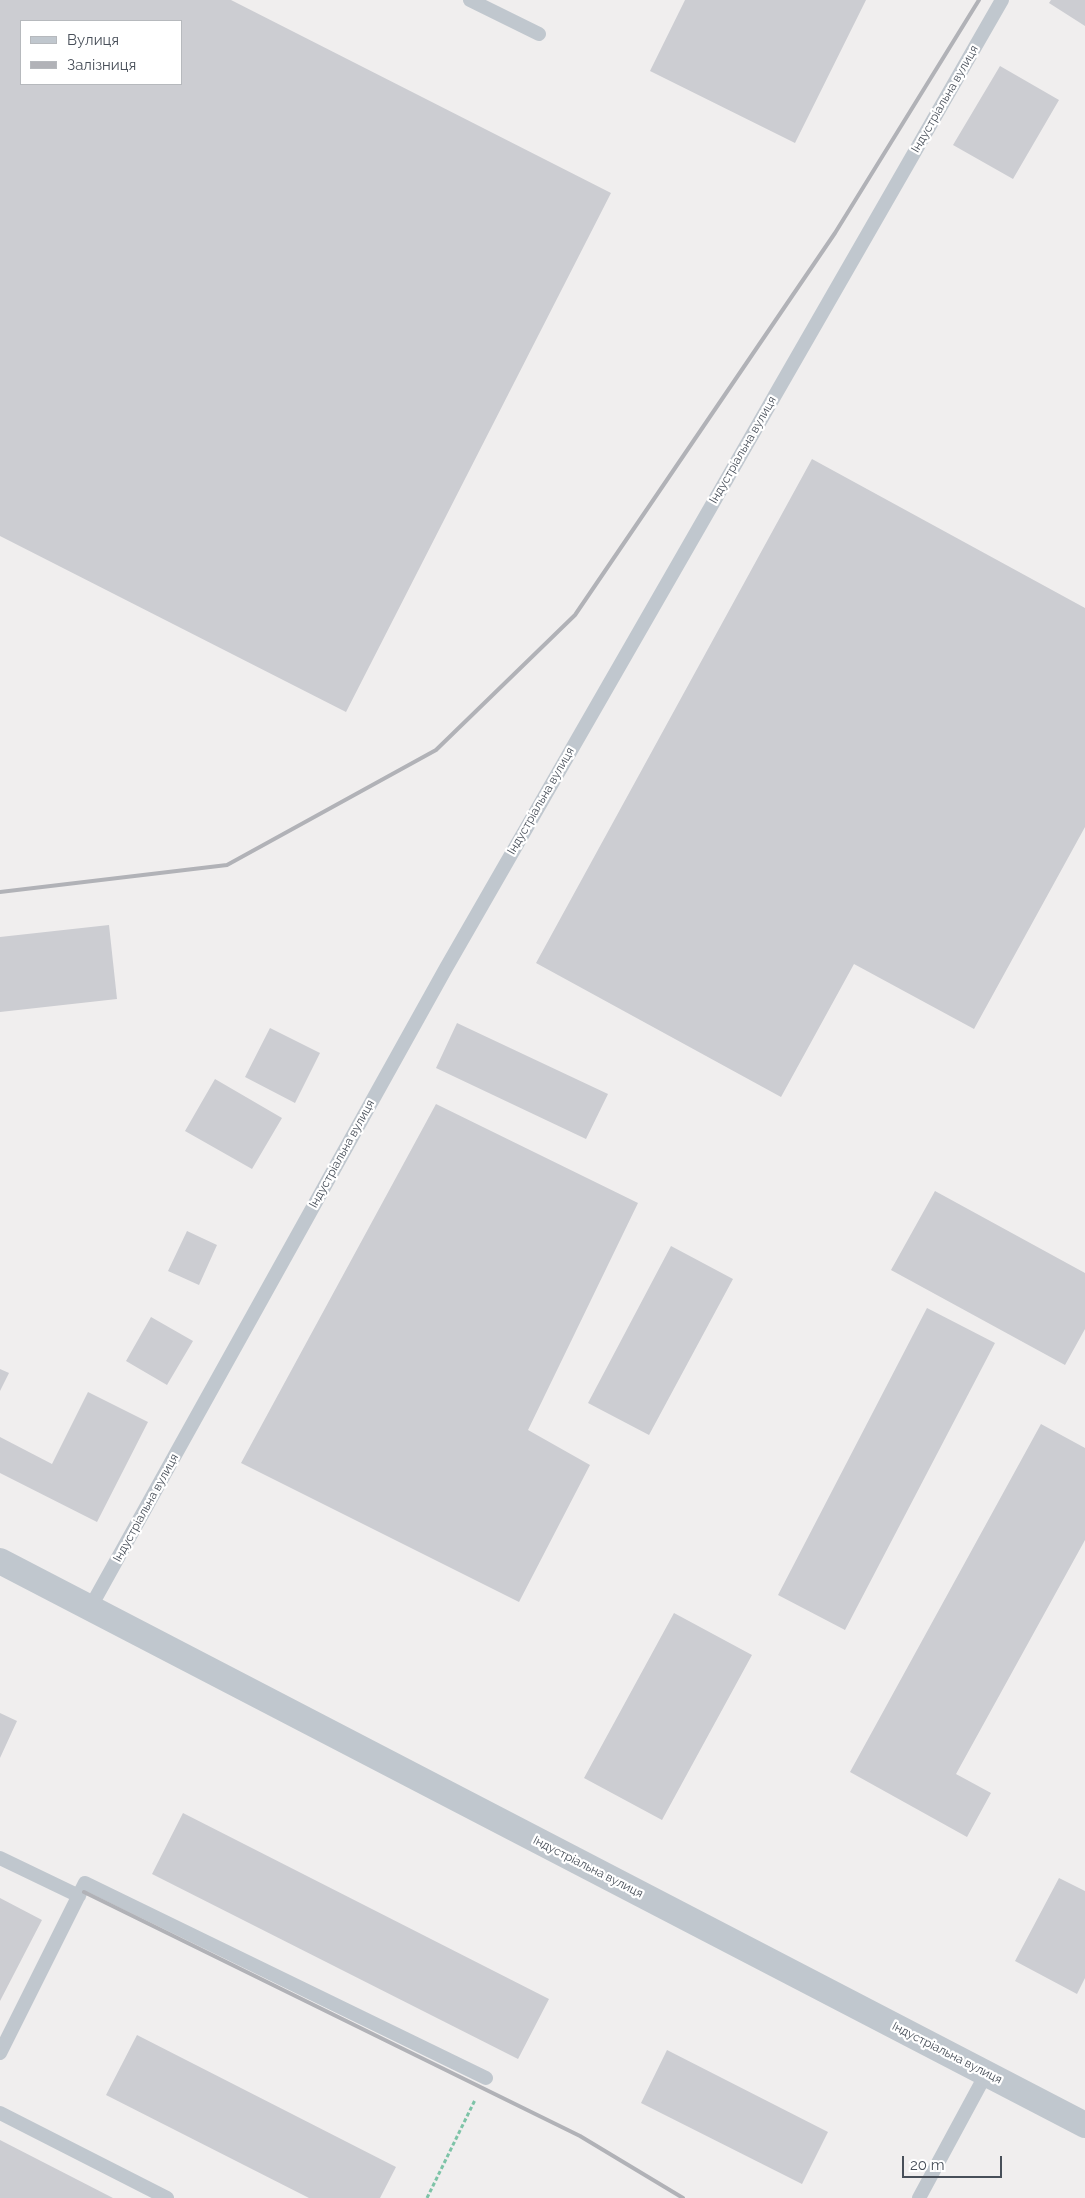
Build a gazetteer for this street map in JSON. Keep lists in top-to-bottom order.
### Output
{
  "streets": {
    "street": ["Індустріальна вулиця"]
  },
  "legend": ["Вулиця", "Залізниця"],
  "scale_bar": "20 m"
}
